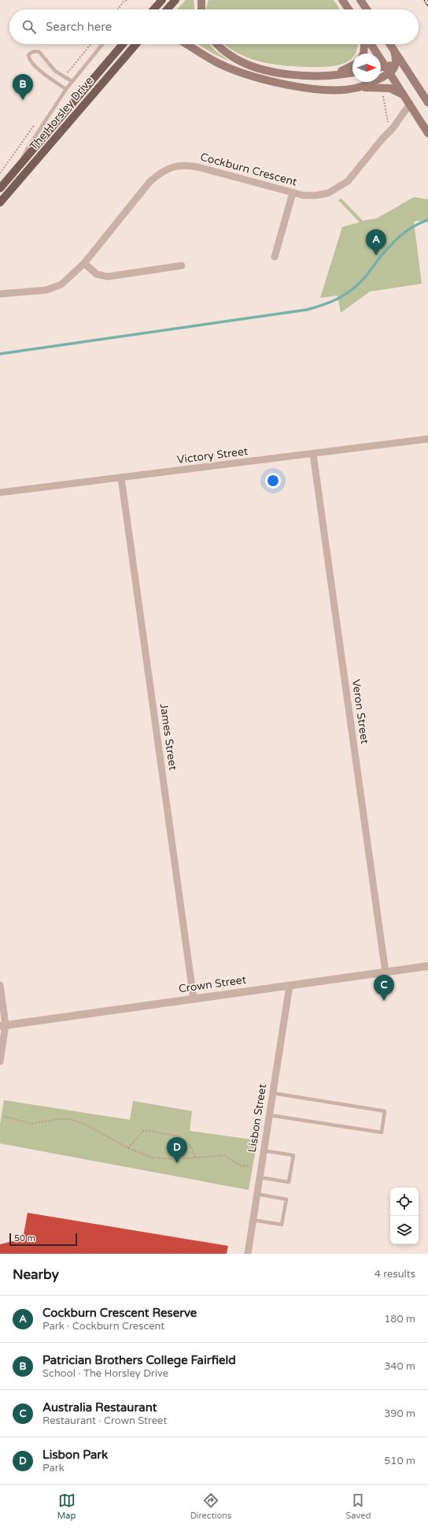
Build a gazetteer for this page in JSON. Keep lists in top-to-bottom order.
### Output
{
  "streets": {
    "main road": ["The Horsley Drive"],
    "street": [
      "Cockburn Crescent",
      "Victory Street",
      "Veron Street",
      "James Street",
      "Crown Street",
      "Lisbon Street"
    ]
  },
  "crossings": [
    ["Victory Street", "Veron Street"],
    ["Victory Street", "James Street"],
    ["Veron Street", "Crown Street"],
    ["James Street", "Crown Street"],
    ["Crown Street", "Lisbon Street"]
  ],
  "scale_bar": "50 m",
  "north": "right",
  "page": {
    "search": "Search here",
    "pins": [
      "B",
      "A",
      "C",
      "D"
    ],
    "scale": "50 m",
    "heading": ["Nearby", "4 results"],
    "list": [
      {
        "mark": "A",
        "name": "Cockburn Crescent Reserve",
        "note": "Park · Cockburn Crescent",
        "value": "180 m"
      },
      {
        "mark": "B",
        "name": "Patrician Brothers College Fairfield",
        "note": "School · The Horsley Drive",
        "value": "340 m"
      },
      {
        "mark": "C",
        "name": "Australia Restaurant",
        "note": "Restaurant · Crown Street",
        "value": "390 m"
      },
      {
        "mark": "D",
        "name": "Lisbon Park",
        "note": "Park",
        "value": "510 m"
      }
    ],
    "nav": ["Map", "Directions", "Saved"]
  }
}
